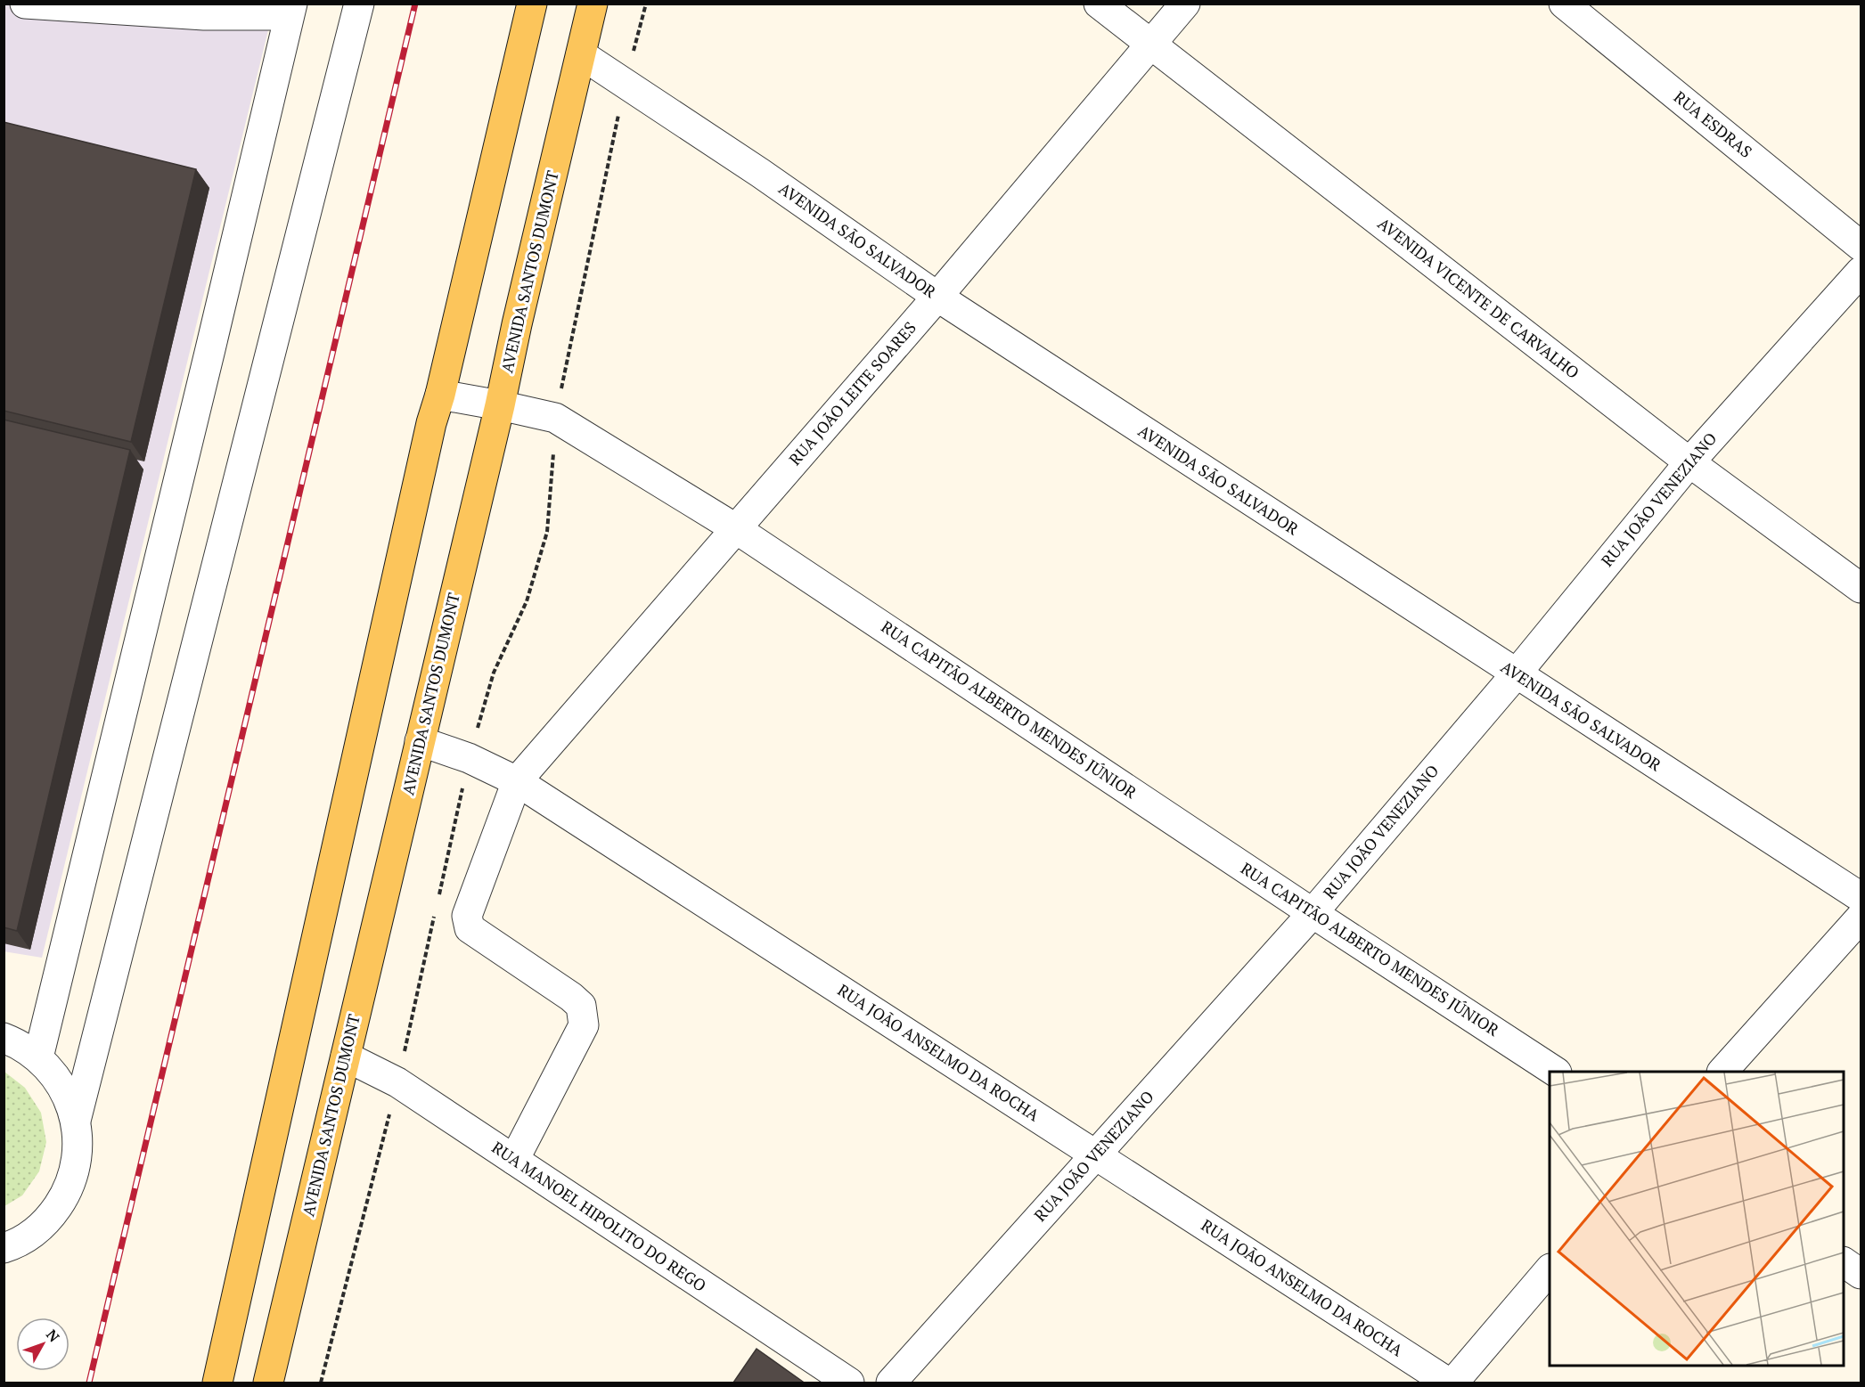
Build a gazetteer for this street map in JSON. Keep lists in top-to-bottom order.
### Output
{
  "streets": {
    "main road": ["AVENIDA SANTOS DUMONT"],
    "street": [
      "RUA ESDRAS",
      "AVENIDA SÃO SALVADOR",
      "AVENIDA VICENTE DE CARVALHO",
      "RUA JOÃO LEITE SOARES",
      "RUA JOÃO VENEZIANO",
      "RUA CAPITÃO ALBERTO MENDES JÚNIOR",
      "RUA JOÃO ANSELMO DA ROCHA",
      "RUA MANOEL HIPOLITO DO REGO"
    ]
  },
  "crossings": [
    ["AVENIDA SÃO SALVADOR", "AVENIDA SANTOS DUMONT"],
    ["AVENIDA SÃO SALVADOR", "RUA JOÃO LEITE SOARES"],
    ["AVENIDA SÃO SALVADOR", "RUA JOÃO VENEZIANO"],
    ["AVENIDA SANTOS DUMONT", "RUA CAPITÃO ALBERTO MENDES JÚNIOR"],
    ["AVENIDA SANTOS DUMONT", "RUA JOÃO ANSELMO DA ROCHA"],
    ["AVENIDA SANTOS DUMONT", "RUA MANOEL HIPOLITO DO REGO"],
    ["AVENIDA VICENTE DE CARVALHO", "RUA JOÃO LEITE SOARES"],
    ["AVENIDA VICENTE DE CARVALHO", "RUA JOÃO VENEZIANO"],
    ["RUA JOÃO LEITE SOARES", "RUA CAPITÃO ALBERTO MENDES JÚNIOR"],
    ["RUA JOÃO LEITE SOARES", "RUA JOÃO ANSELMO DA ROCHA"],
    ["RUA JOÃO VENEZIANO", "RUA CAPITÃO ALBERTO MENDES JÚNIOR"],
    ["RUA JOÃO VENEZIANO", "RUA JOÃO ANSELMO DA ROCHA"]
  ],
  "north": "top right"
}
